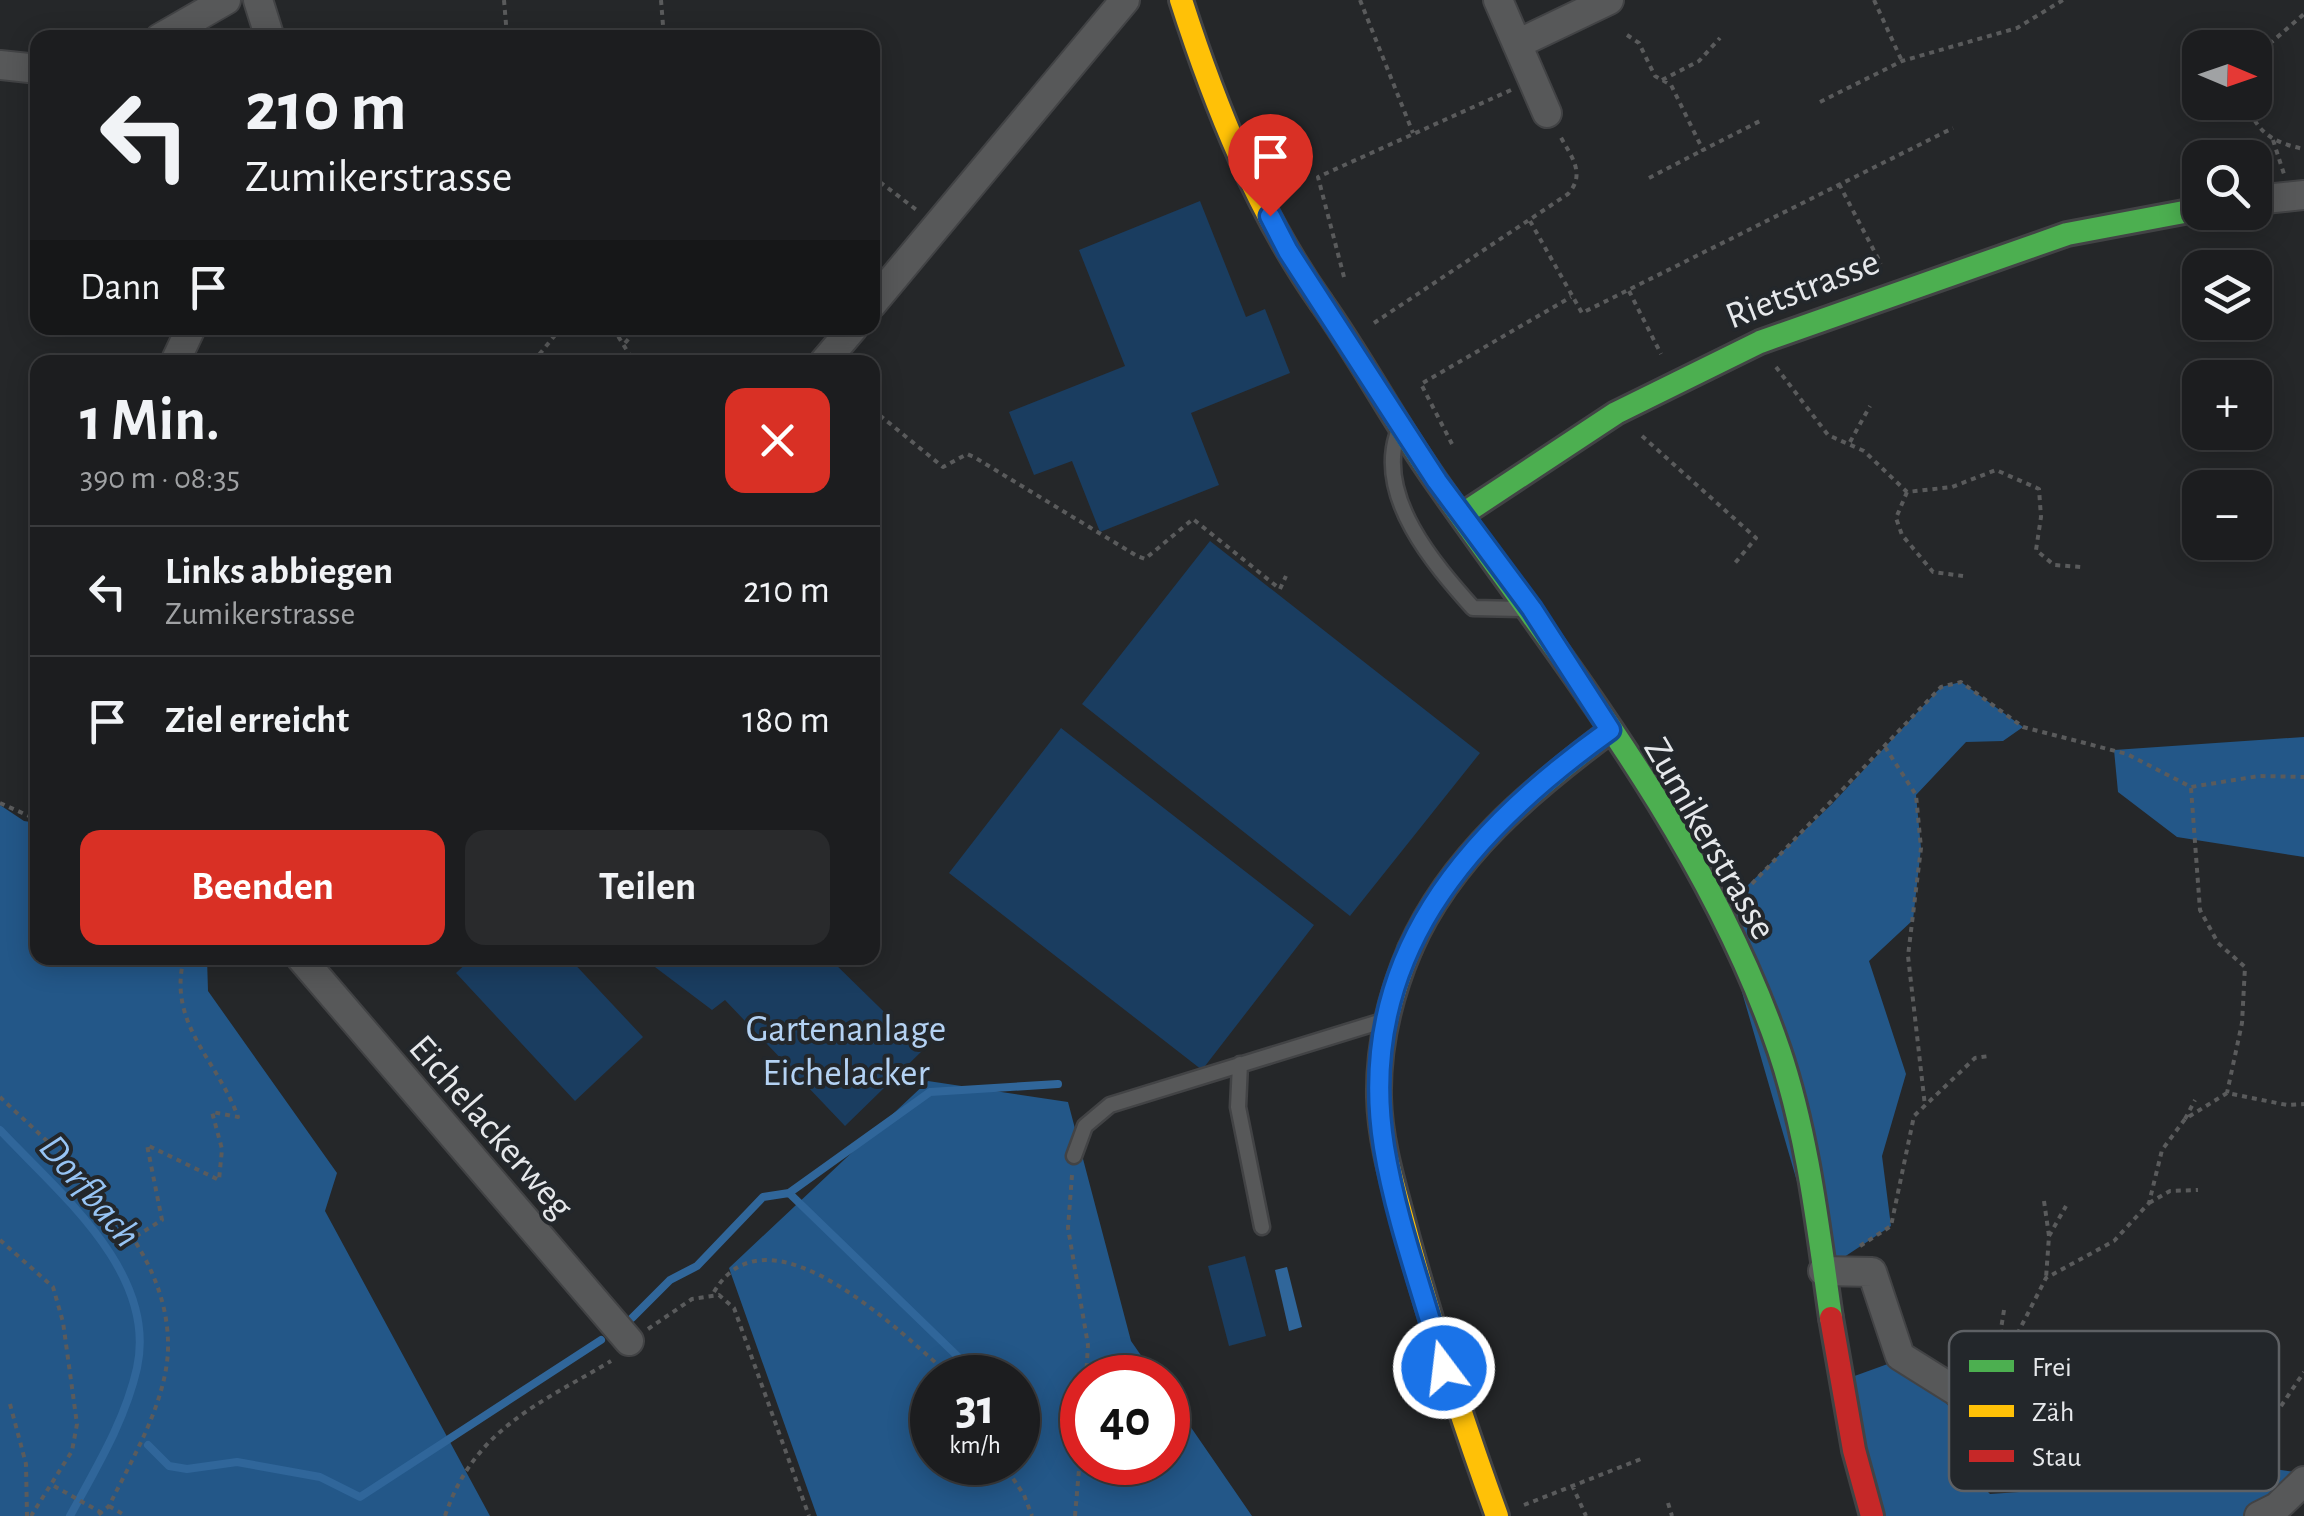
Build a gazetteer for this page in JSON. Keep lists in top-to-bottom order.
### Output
{
  "streets": {
    "street": ["Rietstrasse", "Zumikerstrasse", "Eichelackerweg"]
  },
  "crossings": [
    ["Rietstrasse", "Zumikerstrasse"]
  ],
  "water": ["Dorfbach"],
  "parks": ["Gartenanlage Eichelacker"],
  "legend": ["Frei", "Zäh", "Stau"],
  "north": "right",
  "page": {
    "map_buttons": ["+", "−"],
    "turn": ["210 m", "Zumikerstrasse"],
    "then": "Dann",
    "heading": ["1 Min.", "390 m · 08:35"],
    "list": [
      {
        "name": "Links abbiegen",
        "note": "Zumikerstrasse",
        "value": "210 m"
      },
      {
        "name": "Ziel erreicht",
        "value": "180 m"
      }
    ],
    "buttons": ["Beenden", "Teilen"],
    "speed": "31 km/h",
    "limit": "40"
  }
}
